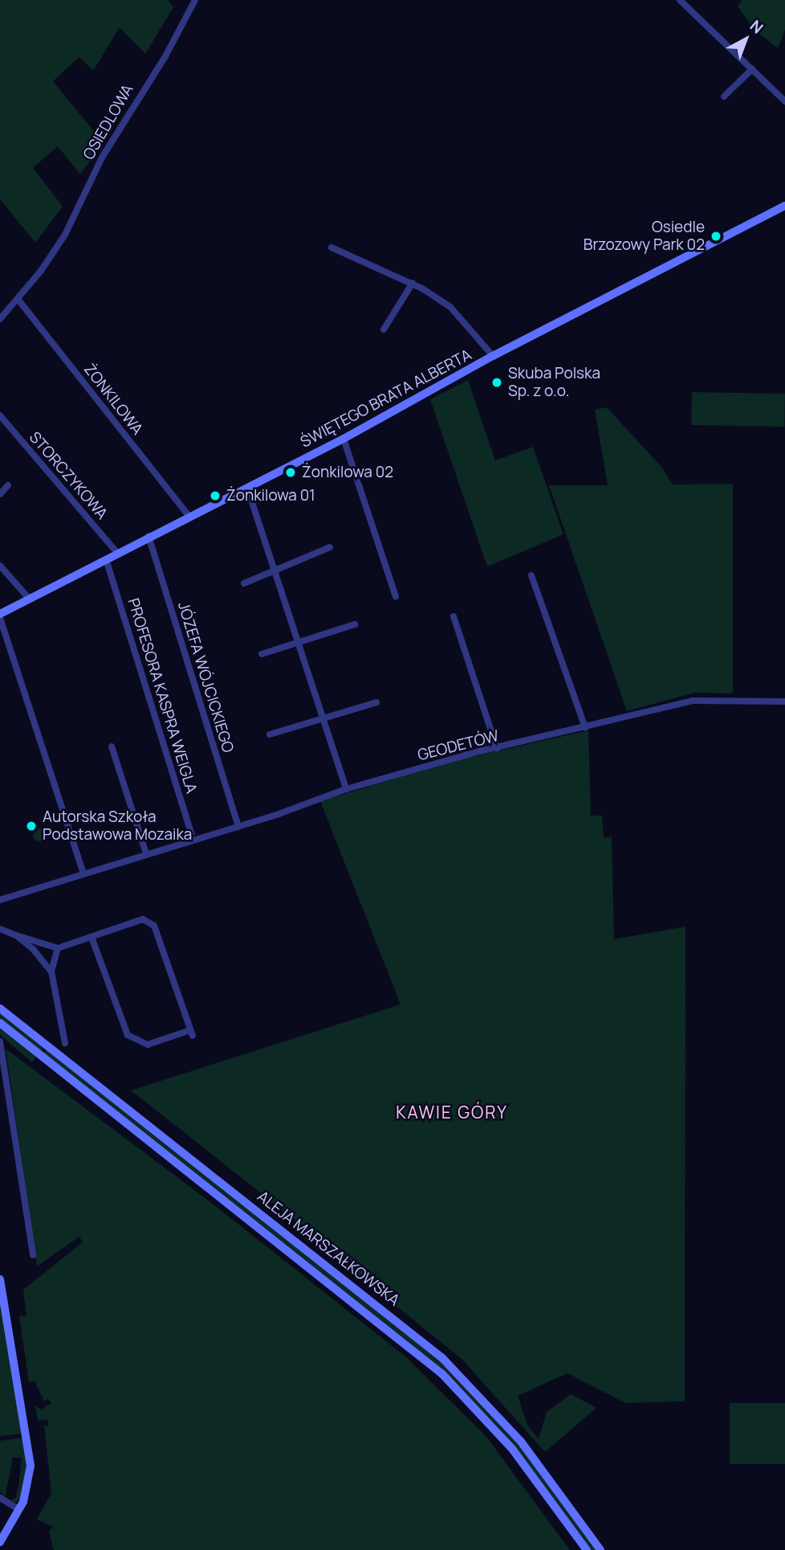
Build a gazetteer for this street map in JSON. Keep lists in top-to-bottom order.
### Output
{
  "streets": {
    "main road": ["ŚWIĘTEGO BRATA ALBERTA", "ALEJA MARSZAŁKOWSKA"],
    "street": [
      "OSIEDLOWA",
      "ŻONKILOWA",
      "STORCZYKOWA",
      "JÓZEFA WÓJCICKIEGO",
      "PROFESORA KASPRA WEIGLA",
      "GEODETÓW"
    ]
  },
  "crossings": [
    ["OSIEDLOWA", "ŻONKILOWA"],
    ["ŚWIĘTEGO BRATA ALBERTA", "ŻONKILOWA"],
    ["ŚWIĘTEGO BRATA ALBERTA", "STORCZYKOWA"],
    ["ŚWIĘTEGO BRATA ALBERTA", "JÓZEFA WÓJCICKIEGO"],
    ["ŚWIĘTEGO BRATA ALBERTA", "PROFESORA KASPRA WEIGLA"],
    ["JÓZEFA WÓJCICKIEGO", "GEODETÓW"],
    ["PROFESORA KASPRA WEIGLA", "GEODETÓW"]
  ],
  "districts": ["KAWIE GÓRY"],
  "places": [
    "Osiedle Brzozowy Park 02",
    "Skuba Polska Sp. z o.o.",
    "Żonkilowa 02",
    "Żonkilowa 01",
    "Autorska Szkoła Podstawowa Mozaika"
  ],
  "north": "top right"
}
